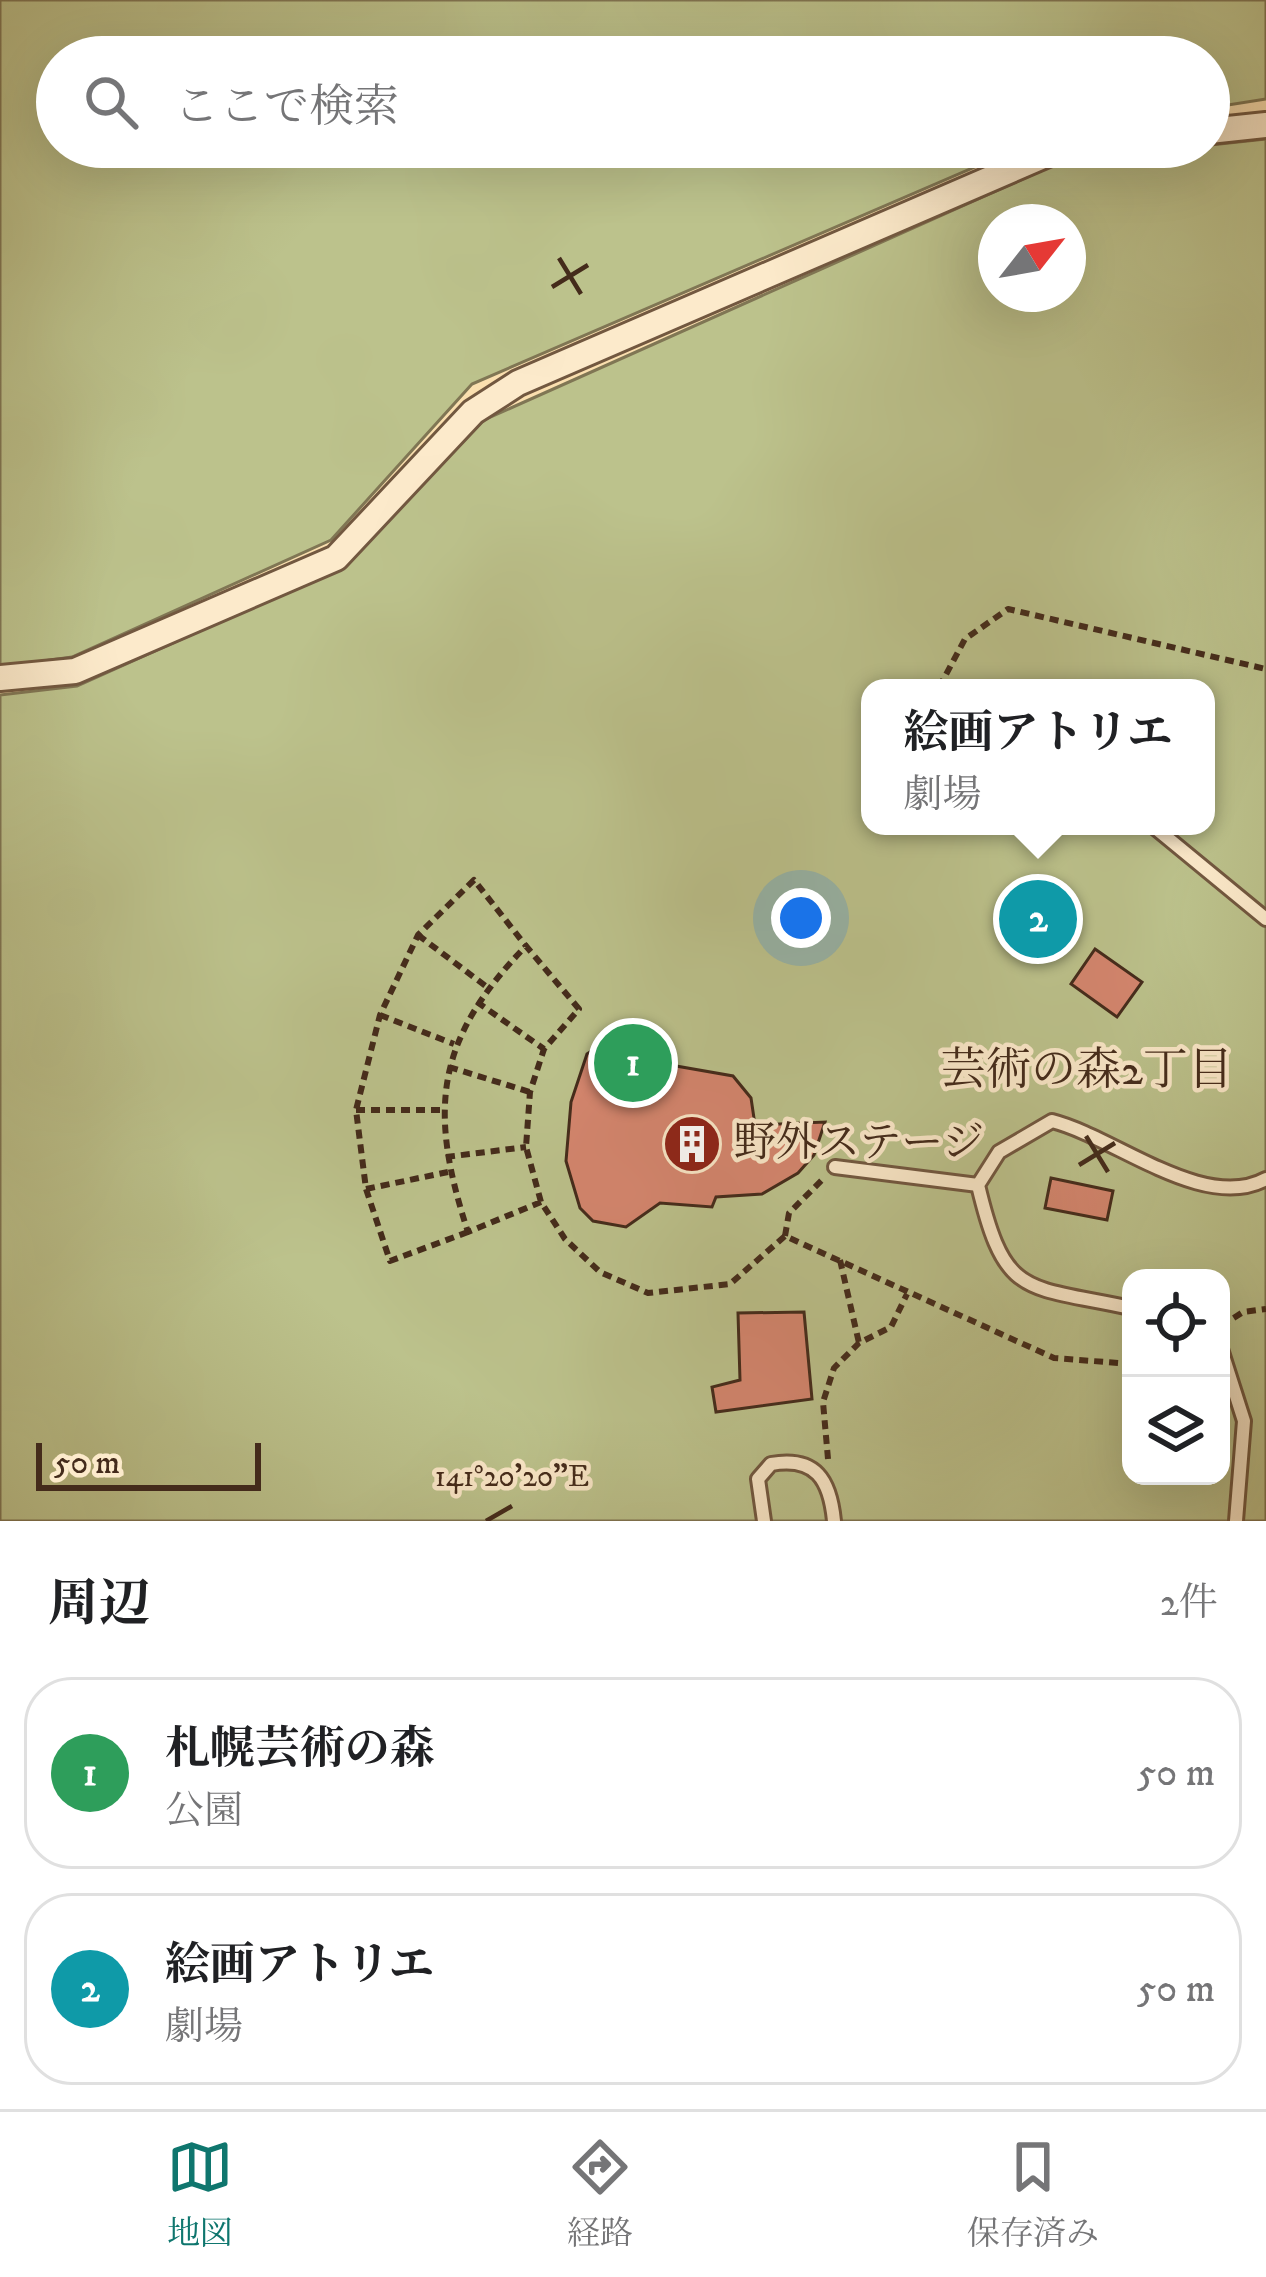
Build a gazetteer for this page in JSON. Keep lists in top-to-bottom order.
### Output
{
  "districts": ["芸術の森2丁目"],
  "places": {
    "building": ["野外ステージ"]
  },
  "scale_bar": "50 m",
  "north": "top right",
  "page": {
    "search": "ここで検索",
    "popup": ["絵画アトリエ", "劇場"],
    "pins": ["2", "1"],
    "scale": "50 m",
    "heading": ["周辺", "2件"],
    "list": [
      {
        "mark": "1",
        "name": "札幌芸術の森",
        "note": "公園",
        "value": "50 m"
      },
      {
        "mark": "2",
        "name": "絵画アトリエ",
        "note": "劇場",
        "value": "50 m"
      }
    ],
    "nav": ["地図", "経路", "保存済み"]
  },
  "coordinates": ["141°20'20\"E"]
}
